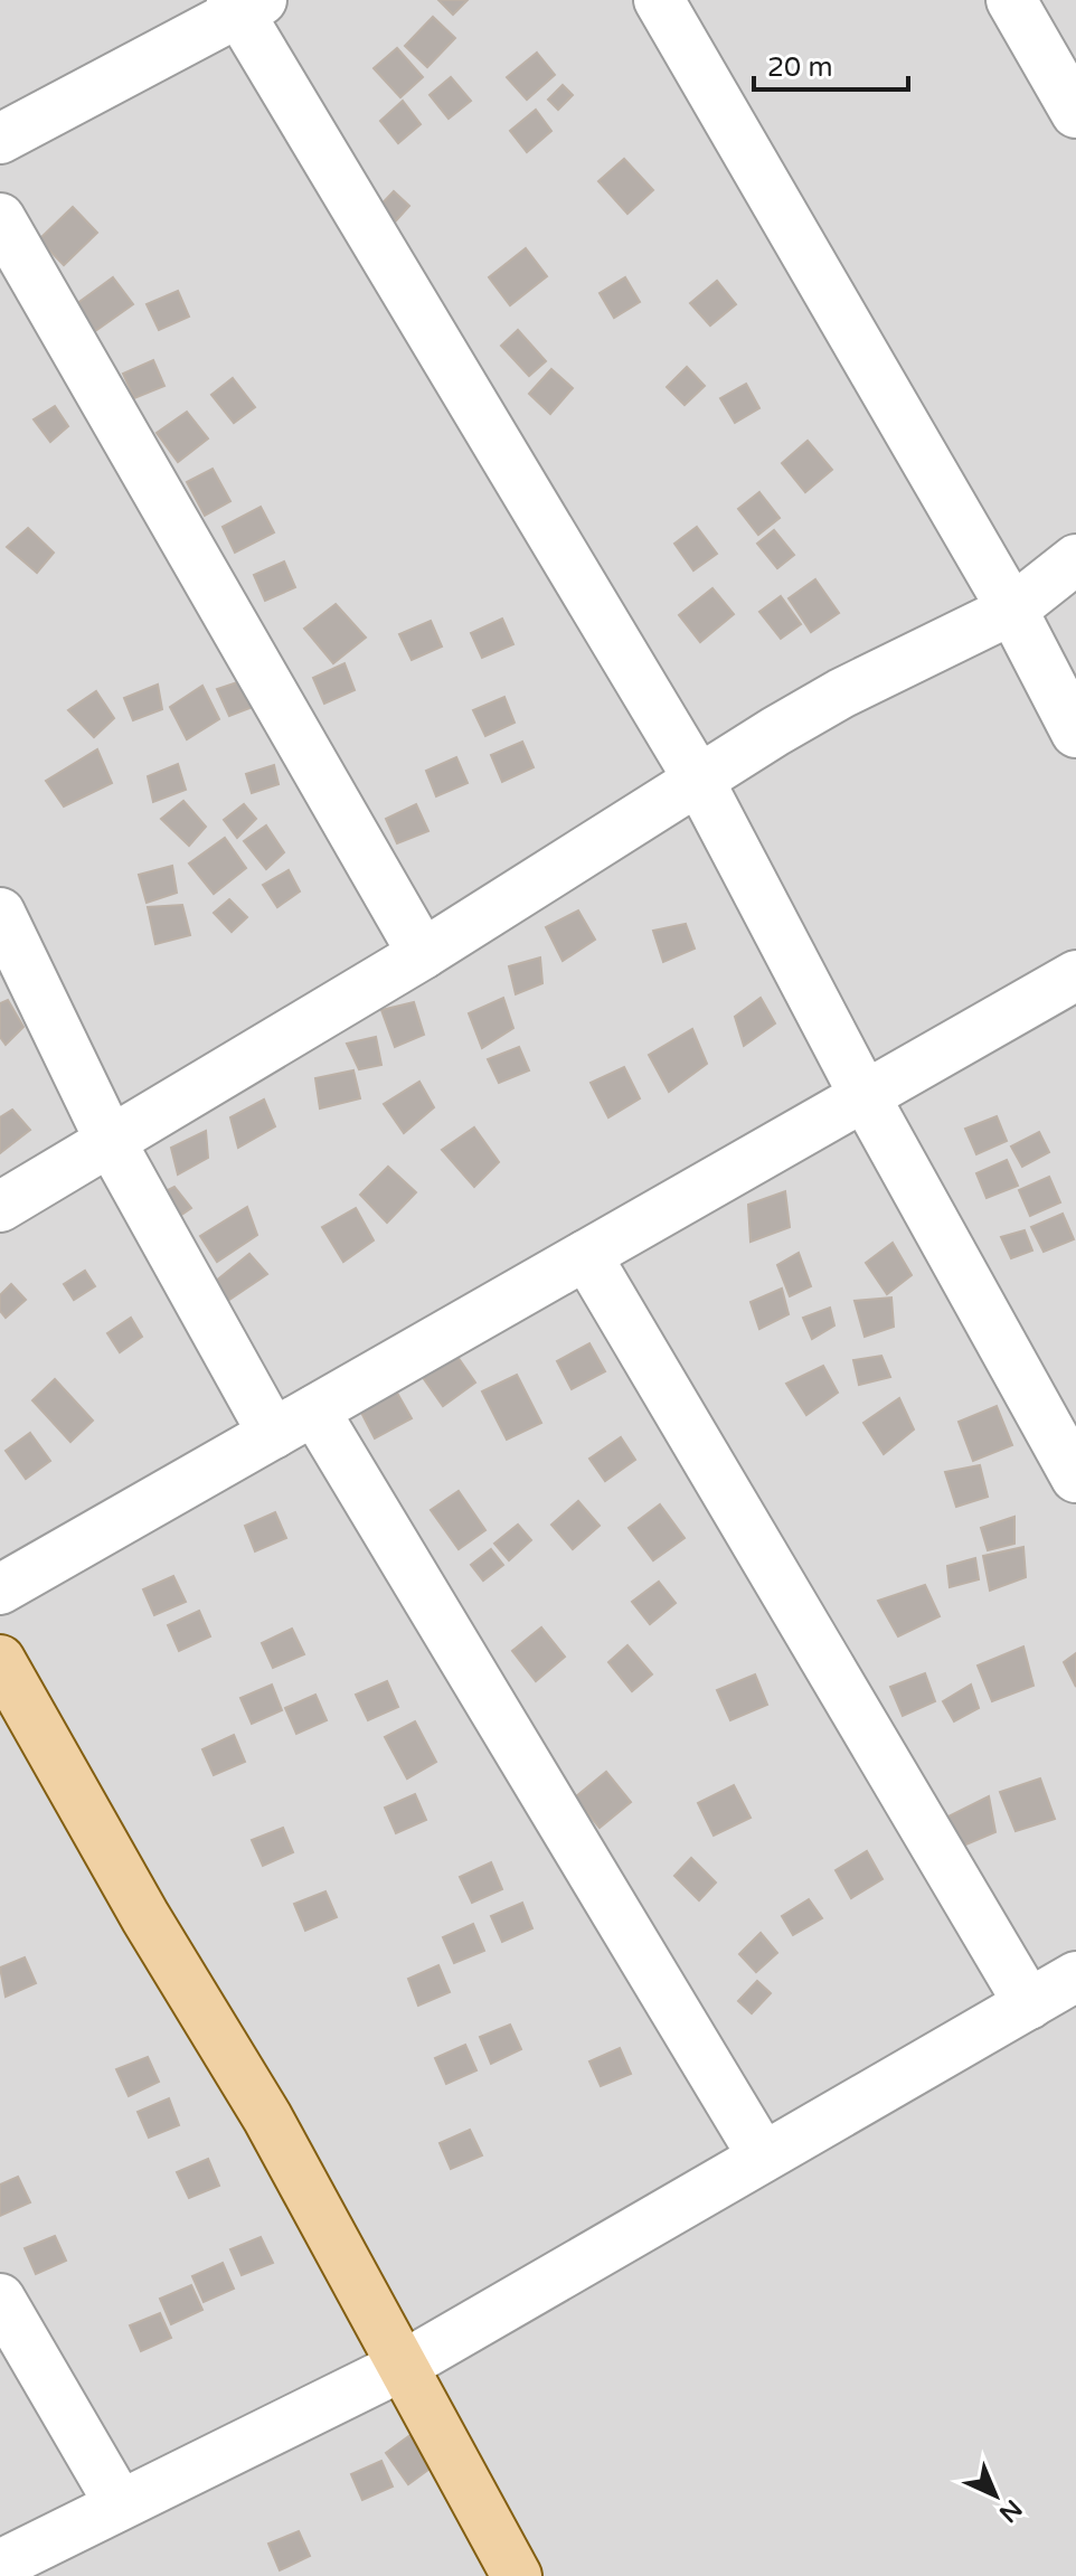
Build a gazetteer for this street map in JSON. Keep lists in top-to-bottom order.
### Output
{
  "scale_bar": "20 m",
  "north": "bottom right"
}
